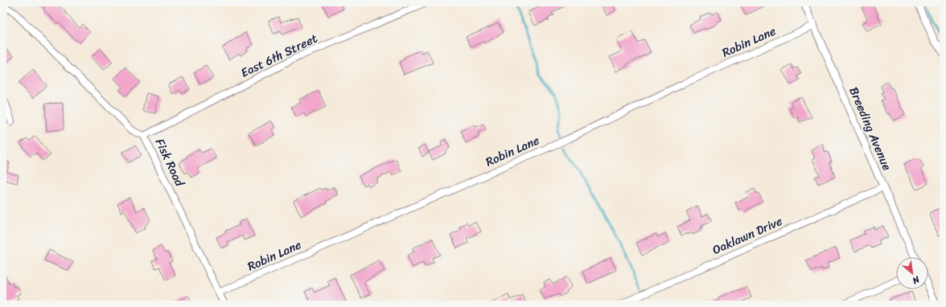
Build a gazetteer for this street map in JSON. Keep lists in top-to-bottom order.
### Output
{
  "streets": {
    "street": [
      "Robin Lane",
      "East 6th Street",
      "Breeding Avenue",
      "Fisk Road",
      "Oaklawn Drive"
    ]
  },
  "crossings": [
    ["Robin Lane", "Breeding Avenue"],
    ["Robin Lane", "Fisk Road"],
    ["East 6th Street", "Fisk Road"],
    ["Breeding Avenue", "Oaklawn Drive"]
  ],
  "north": "bottom right"
}
